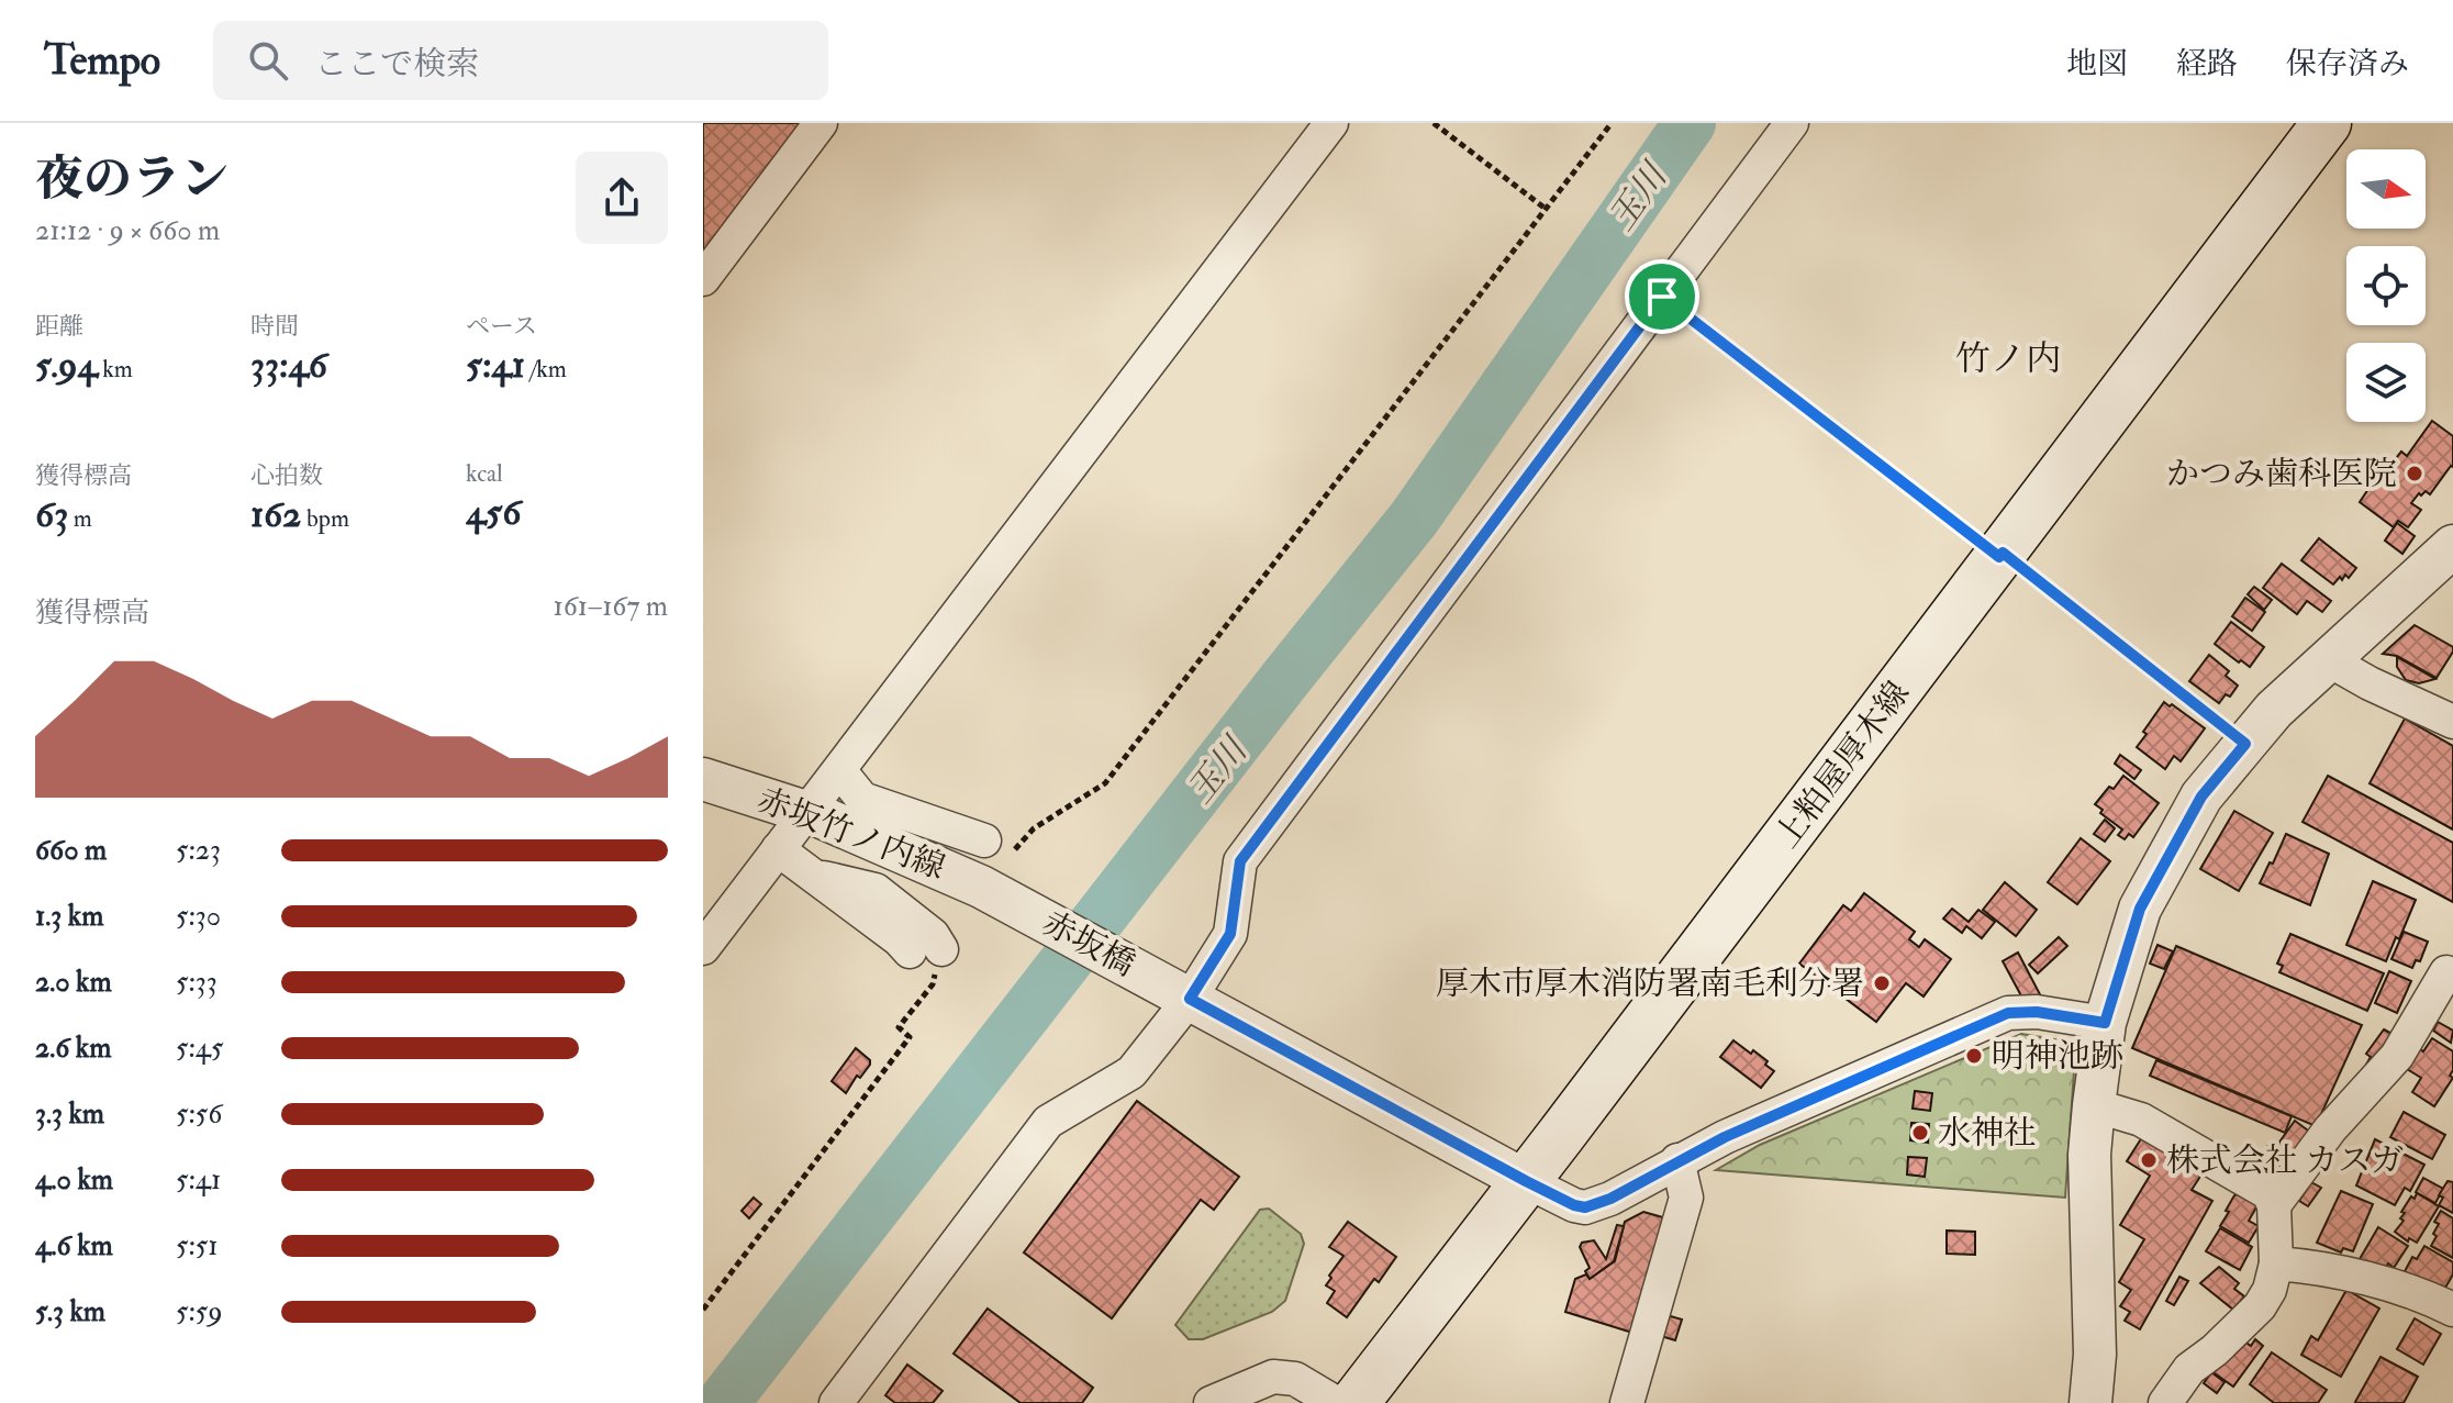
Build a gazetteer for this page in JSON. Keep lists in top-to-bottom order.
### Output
{
  "streets": {
    "main road": ["上粕屋厚木線"],
    "street": ["赤坂竹ノ内線", "赤坂橋"]
  },
  "crossings": [
    ["赤坂竹ノ内線", "赤坂橋"]
  ],
  "districts": ["竹ノ内"],
  "water": ["玉川"],
  "places": [
    "かつみ歯科医院",
    "厚木市厚木消防署南毛利分署",
    "明神池跡",
    "水神社",
    "株式会社 カスガ"
  ],
  "north": "right",
  "page": {
    "header": "Tempo",
    "search": "ここで検索",
    "nav": ["地図", "経路", "保存済み"],
    "heading": ["夜のラン", "21:12 · 9 × 660 m"],
    "stats": [
      ["距離", "5.94 km"],
      ["時間", "33:46"],
      ["ペース", "5:41 /km"],
      ["獲得標高", "63 m"],
      ["心拍数", "162 bpm"],
      ["kcal", "456"]
    ],
    "chart": ["獲得標高", "161–167 m"],
    "list": [
      {
        "name": "660 m",
        "note": "5:23"
      },
      {
        "name": "1.3 km",
        "note": "5:30"
      },
      {
        "name": "2.0 km",
        "note": "5:33"
      },
      {
        "name": "2.6 km",
        "note": "5:45"
      },
      {
        "name": "3.3 km",
        "note": "5:56"
      },
      {
        "name": "4.0 km",
        "note": "5:41"
      },
      {
        "name": "4.6 km",
        "note": "5:51"
      },
      {
        "name": "5.3 km",
        "note": "5:59"
      }
    ]
  }
}
